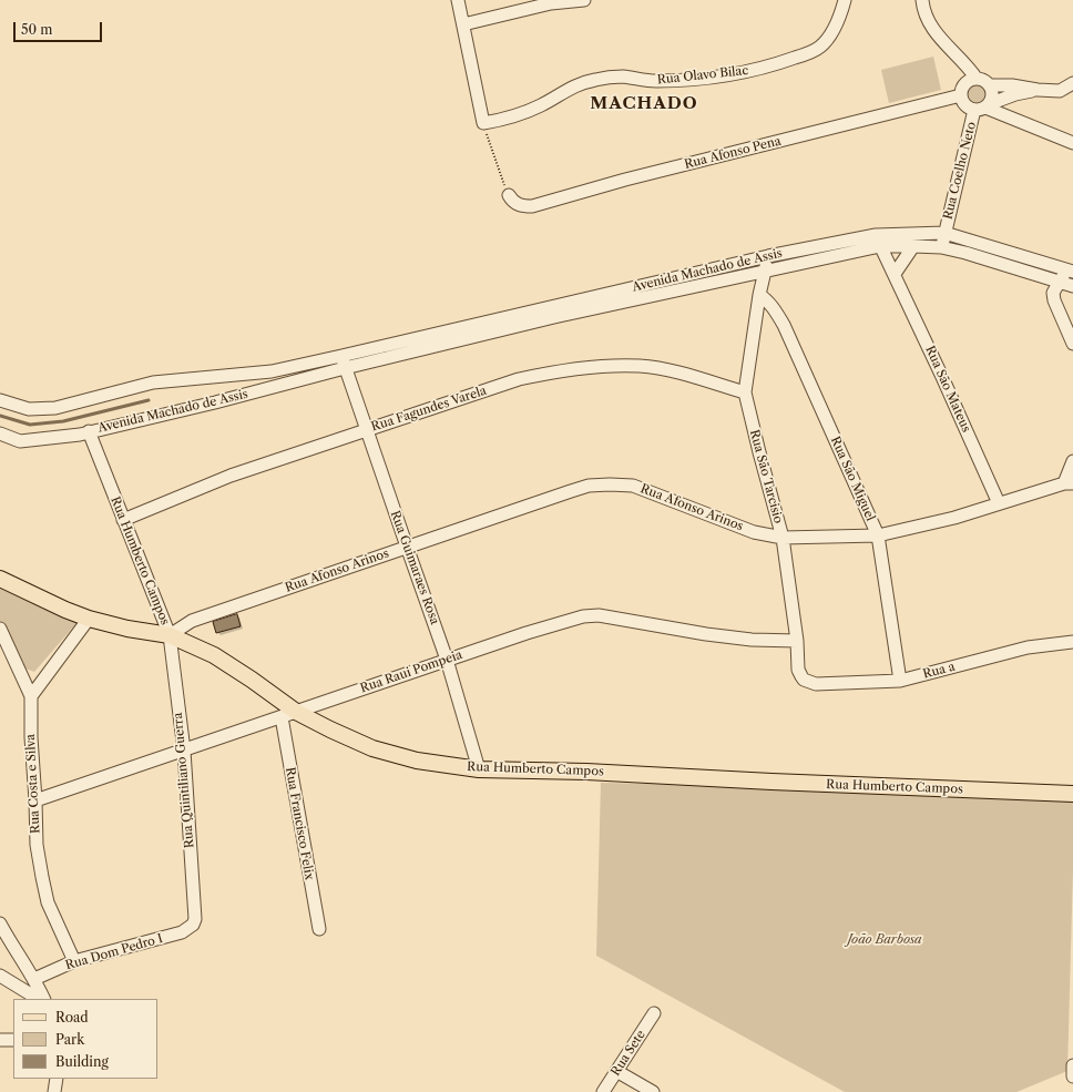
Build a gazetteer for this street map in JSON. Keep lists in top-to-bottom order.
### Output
{
  "streets": {
    "main road": ["Rua Humberto Campos"],
    "street": [
      "Rua Olavo Bilac",
      "Rua Afonso Pena",
      "Rua Coelho Neto",
      "Avenida Machado de Assis",
      "Rua São Mateus",
      "Rua Fagundes Varela",
      "Rua São Tarcisio",
      "Rua São Miguel",
      "Rua Afonso Arinos",
      "Rua Guimaraes Rosa",
      "Rua a",
      "Rua Raui Pompeia",
      "Rua Quintiliano Guerra",
      "Rua Costa e Silva",
      "Rua Francisco Felix",
      "Rua Dom Pedro I",
      "Rua Sete"
    ]
  },
  "crossings": [
    ["Rua Afonso Pena", "Rua Coelho Neto"],
    ["Rua Coelho Neto", "Avenida Machado de Assis"],
    ["Avenida Machado de Assis", "Rua São Mateus"],
    ["Avenida Machado de Assis", "Rua São Tarcisio"],
    ["Avenida Machado de Assis", "Rua Humberto Campos"],
    ["Avenida Machado de Assis", "Rua Guimaraes Rosa"],
    ["Rua São Mateus", "Rua Afonso Arinos"],
    ["Rua Fagundes Varela", "Rua São Tarcisio"],
    ["Rua Fagundes Varela", "Rua Humberto Campos"],
    ["Rua Fagundes Varela", "Rua Guimaraes Rosa"],
    ["Rua São Tarcisio", "Rua São Miguel"],
    ["Rua São Tarcisio", "Rua Afonso Arinos"],
    ["Rua São Tarcisio", "Rua a"],
    ["Rua São Tarcisio", "Rua Raui Pompeia"],
    ["Rua São Miguel", "Rua Afonso Arinos"],
    ["Rua São Miguel", "Rua a"],
    ["Rua Afonso Arinos", "Rua Humberto Campos"],
    ["Rua Afonso Arinos", "Rua Guimaraes Rosa"],
    ["Rua Afonso Arinos", "Rua Quintiliano Guerra"],
    ["Rua Humberto Campos", "Rua Guimaraes Rosa"],
    ["Rua Humberto Campos", "Rua Raui Pompeia"],
    ["Rua Humberto Campos", "Rua Quintiliano Guerra"],
    ["Rua Guimaraes Rosa", "Rua Raui Pompeia"],
    ["Rua Raui Pompeia", "Rua Quintiliano Guerra"],
    ["Rua Raui Pompeia", "Rua Costa e Silva"],
    ["Rua Raui Pompeia", "Rua Francisco Felix"],
    ["Rua Quintiliano Guerra", "Rua Dom Pedro I"],
    ["Rua Costa e Silva", "Rua Dom Pedro I"]
  ],
  "districts": ["MACHADO"],
  "parks": ["João Barbosa"],
  "legend": ["Road", "Park", "Building"],
  "scale_bar": "50 m"
}
